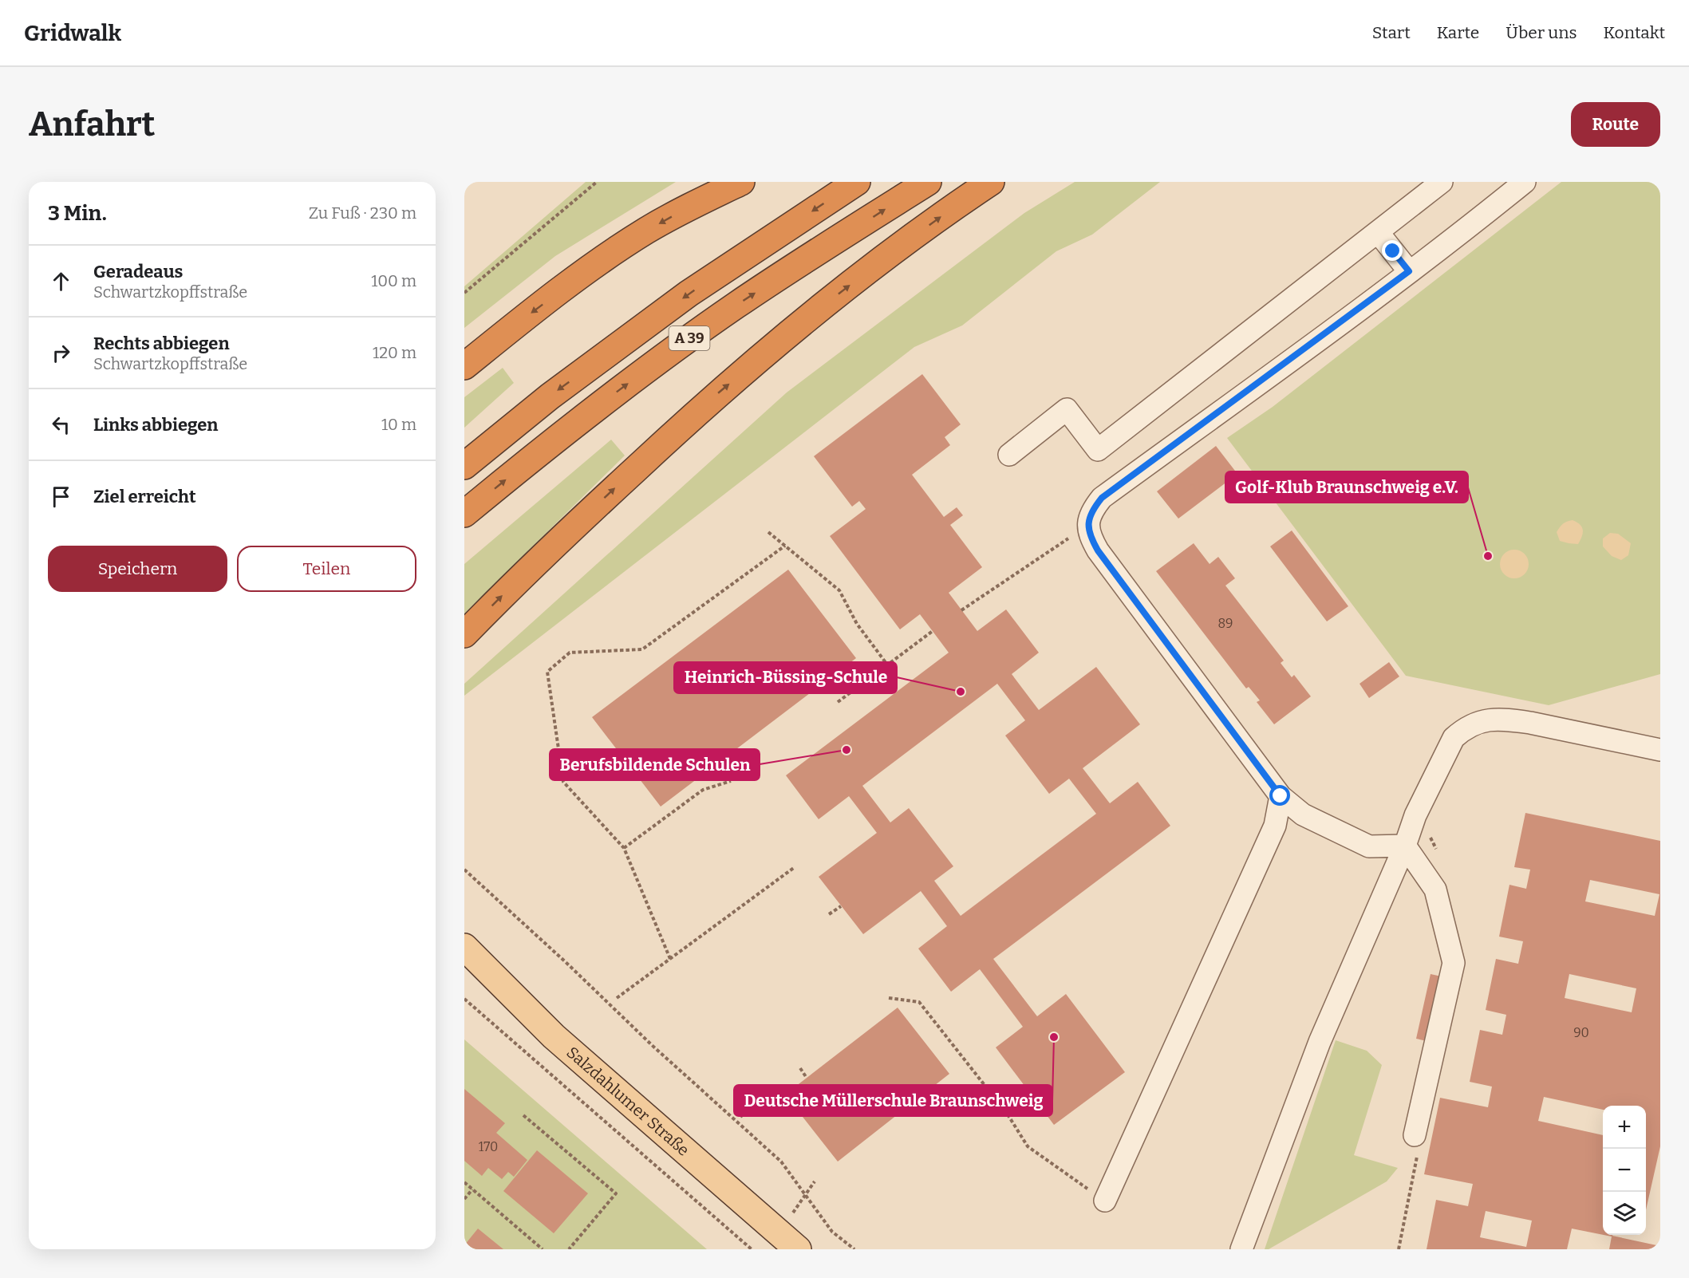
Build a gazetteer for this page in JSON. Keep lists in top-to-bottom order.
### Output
{
  "streets": {
    "highway": ["A 39"],
    "main road": ["Salzdahlumer Straße"]
  },
  "places": [
    "Golf-Klub Braunschweig e.V.",
    "Heinrich-Büssing-Schule",
    "Berufsbildende Schulen",
    "Deutsche Müllerschule Braunschweig"
  ],
  "house_numbers": ["89", "90", "170"],
  "page": {
    "header": "Gridwalk",
    "nav": [
      "Start",
      "Karte",
      "Über uns",
      "Kontakt"
    ],
    "buttons": [
      "Route",
      ["Speichern", "Teilen"]
    ],
    "title": "Anfahrt",
    "heading": ["3 Min.", "Zu Fuß · 230 m"],
    "list": [
      ["Geradeaus", "Schwartzkopffstraße", "100 m"],
      ["Rechts abbiegen", "Schwartzkopffstraße", "120 m"],
      ["Links abbiegen", "10 m"],
      "Ziel erreicht"
    ],
    "map_buttons": ["+", "−"]
  }
}
